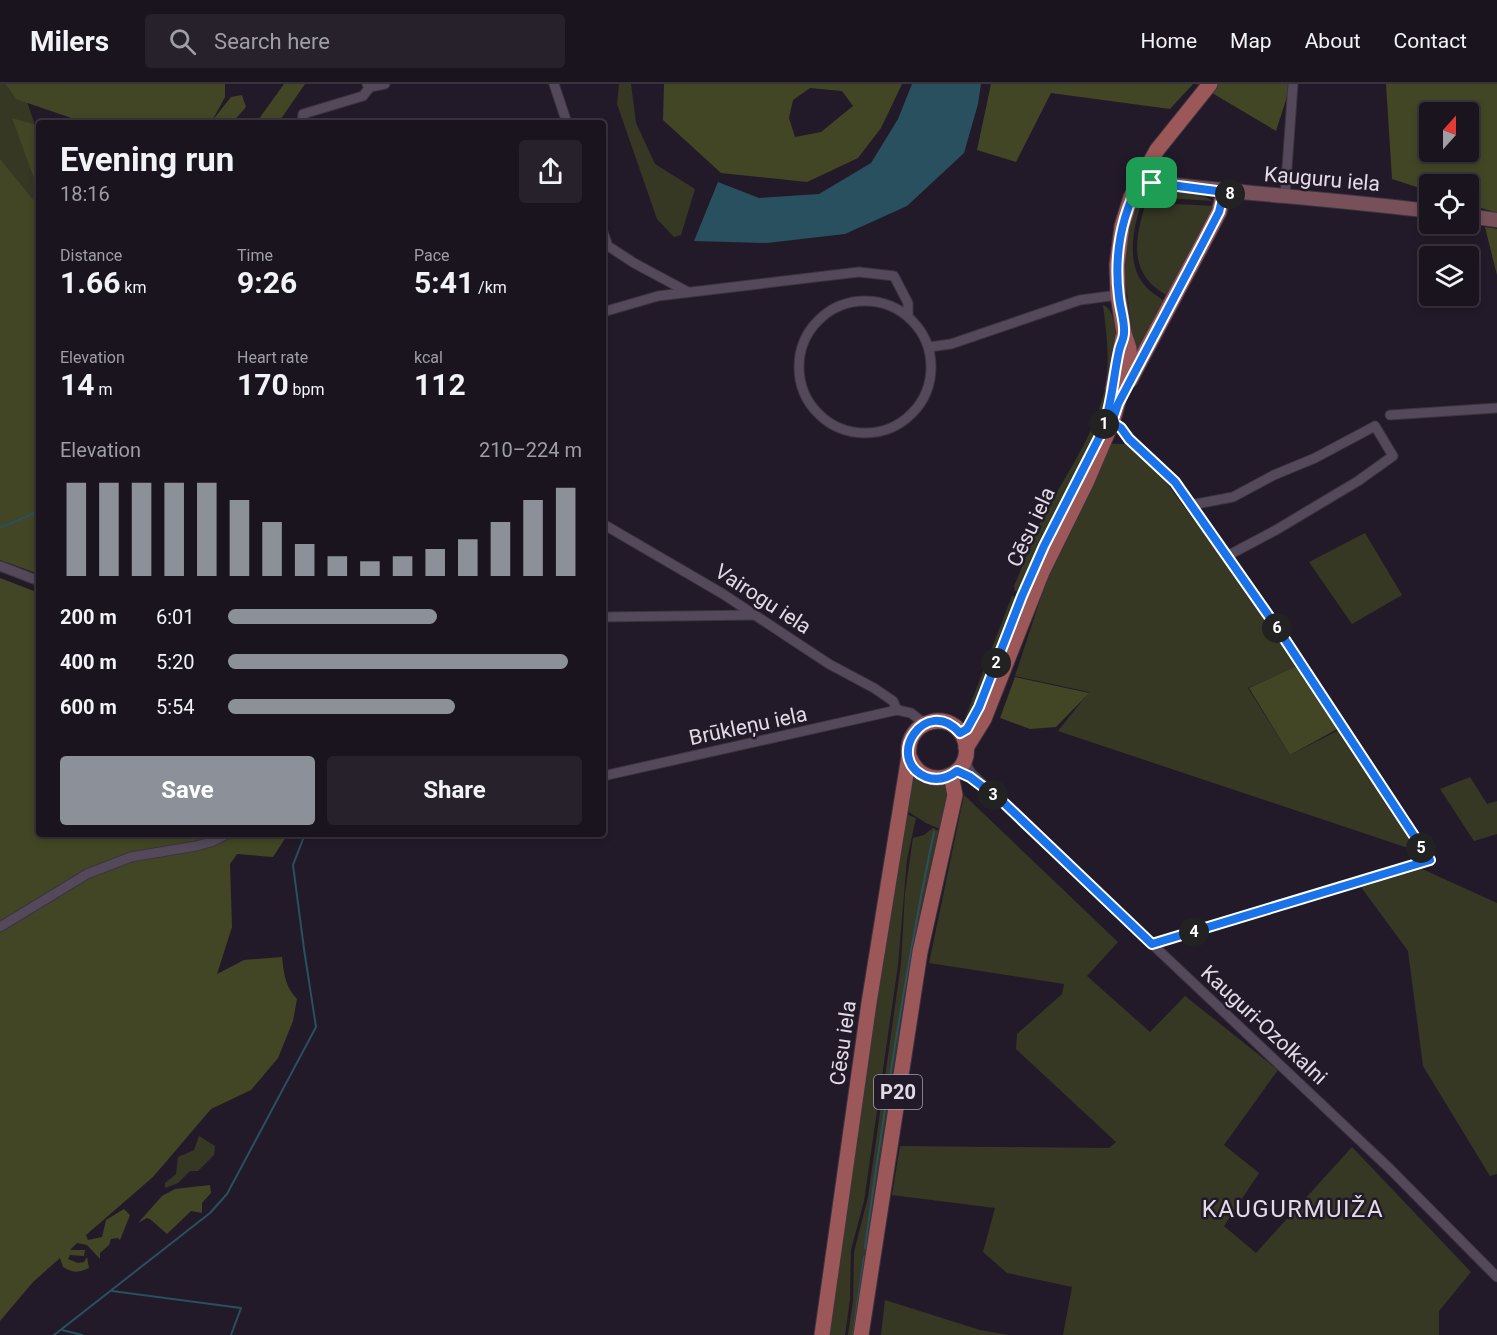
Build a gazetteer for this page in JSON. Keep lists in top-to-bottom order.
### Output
{
  "streets": {
    "main road": ["Kauguru iela", "Cēsu iela", "P20"],
    "street": ["Vairogu iela", "Brūkleņu iela", "Kauguri-Ozolkalni"]
  },
  "crossings": [
    ["Kauguru iela", "Cēsu iela"],
    ["Cēsu iela", "Kauguri-Ozolkalni"],
    ["Cēsu iela", "P20"],
    ["Vairogu iela", "Brūkleņu iela"],
    ["Kauguri-Ozolkalni", "P20"]
  ],
  "districts": ["KAUGURMUIŽA"],
  "north": "top",
  "page": {
    "header": "Milers",
    "search": "Search here",
    "nav": [
      "Home",
      "Map",
      "About",
      "Contact"
    ],
    "heading": ["Evening run", "18:16"],
    "pins": [
      "8",
      "1",
      "6",
      "2",
      "3",
      "5",
      "4"
    ],
    "stats": [
      ["Distance", "1.66 km"],
      ["Time", "9:26"],
      ["Pace", "5:41 /km"],
      ["Elevation", "14 m"],
      ["Heart rate", "170 bpm"],
      ["kcal", "112"]
    ],
    "chart": ["Elevation", "210–224 m"],
    "list": [
      {
        "name": "200 m",
        "note": "6:01"
      },
      {
        "name": "400 m",
        "note": "5:20"
      },
      {
        "name": "600 m",
        "note": "5:54"
      }
    ],
    "buttons": ["Save", "Share"]
  }
}
